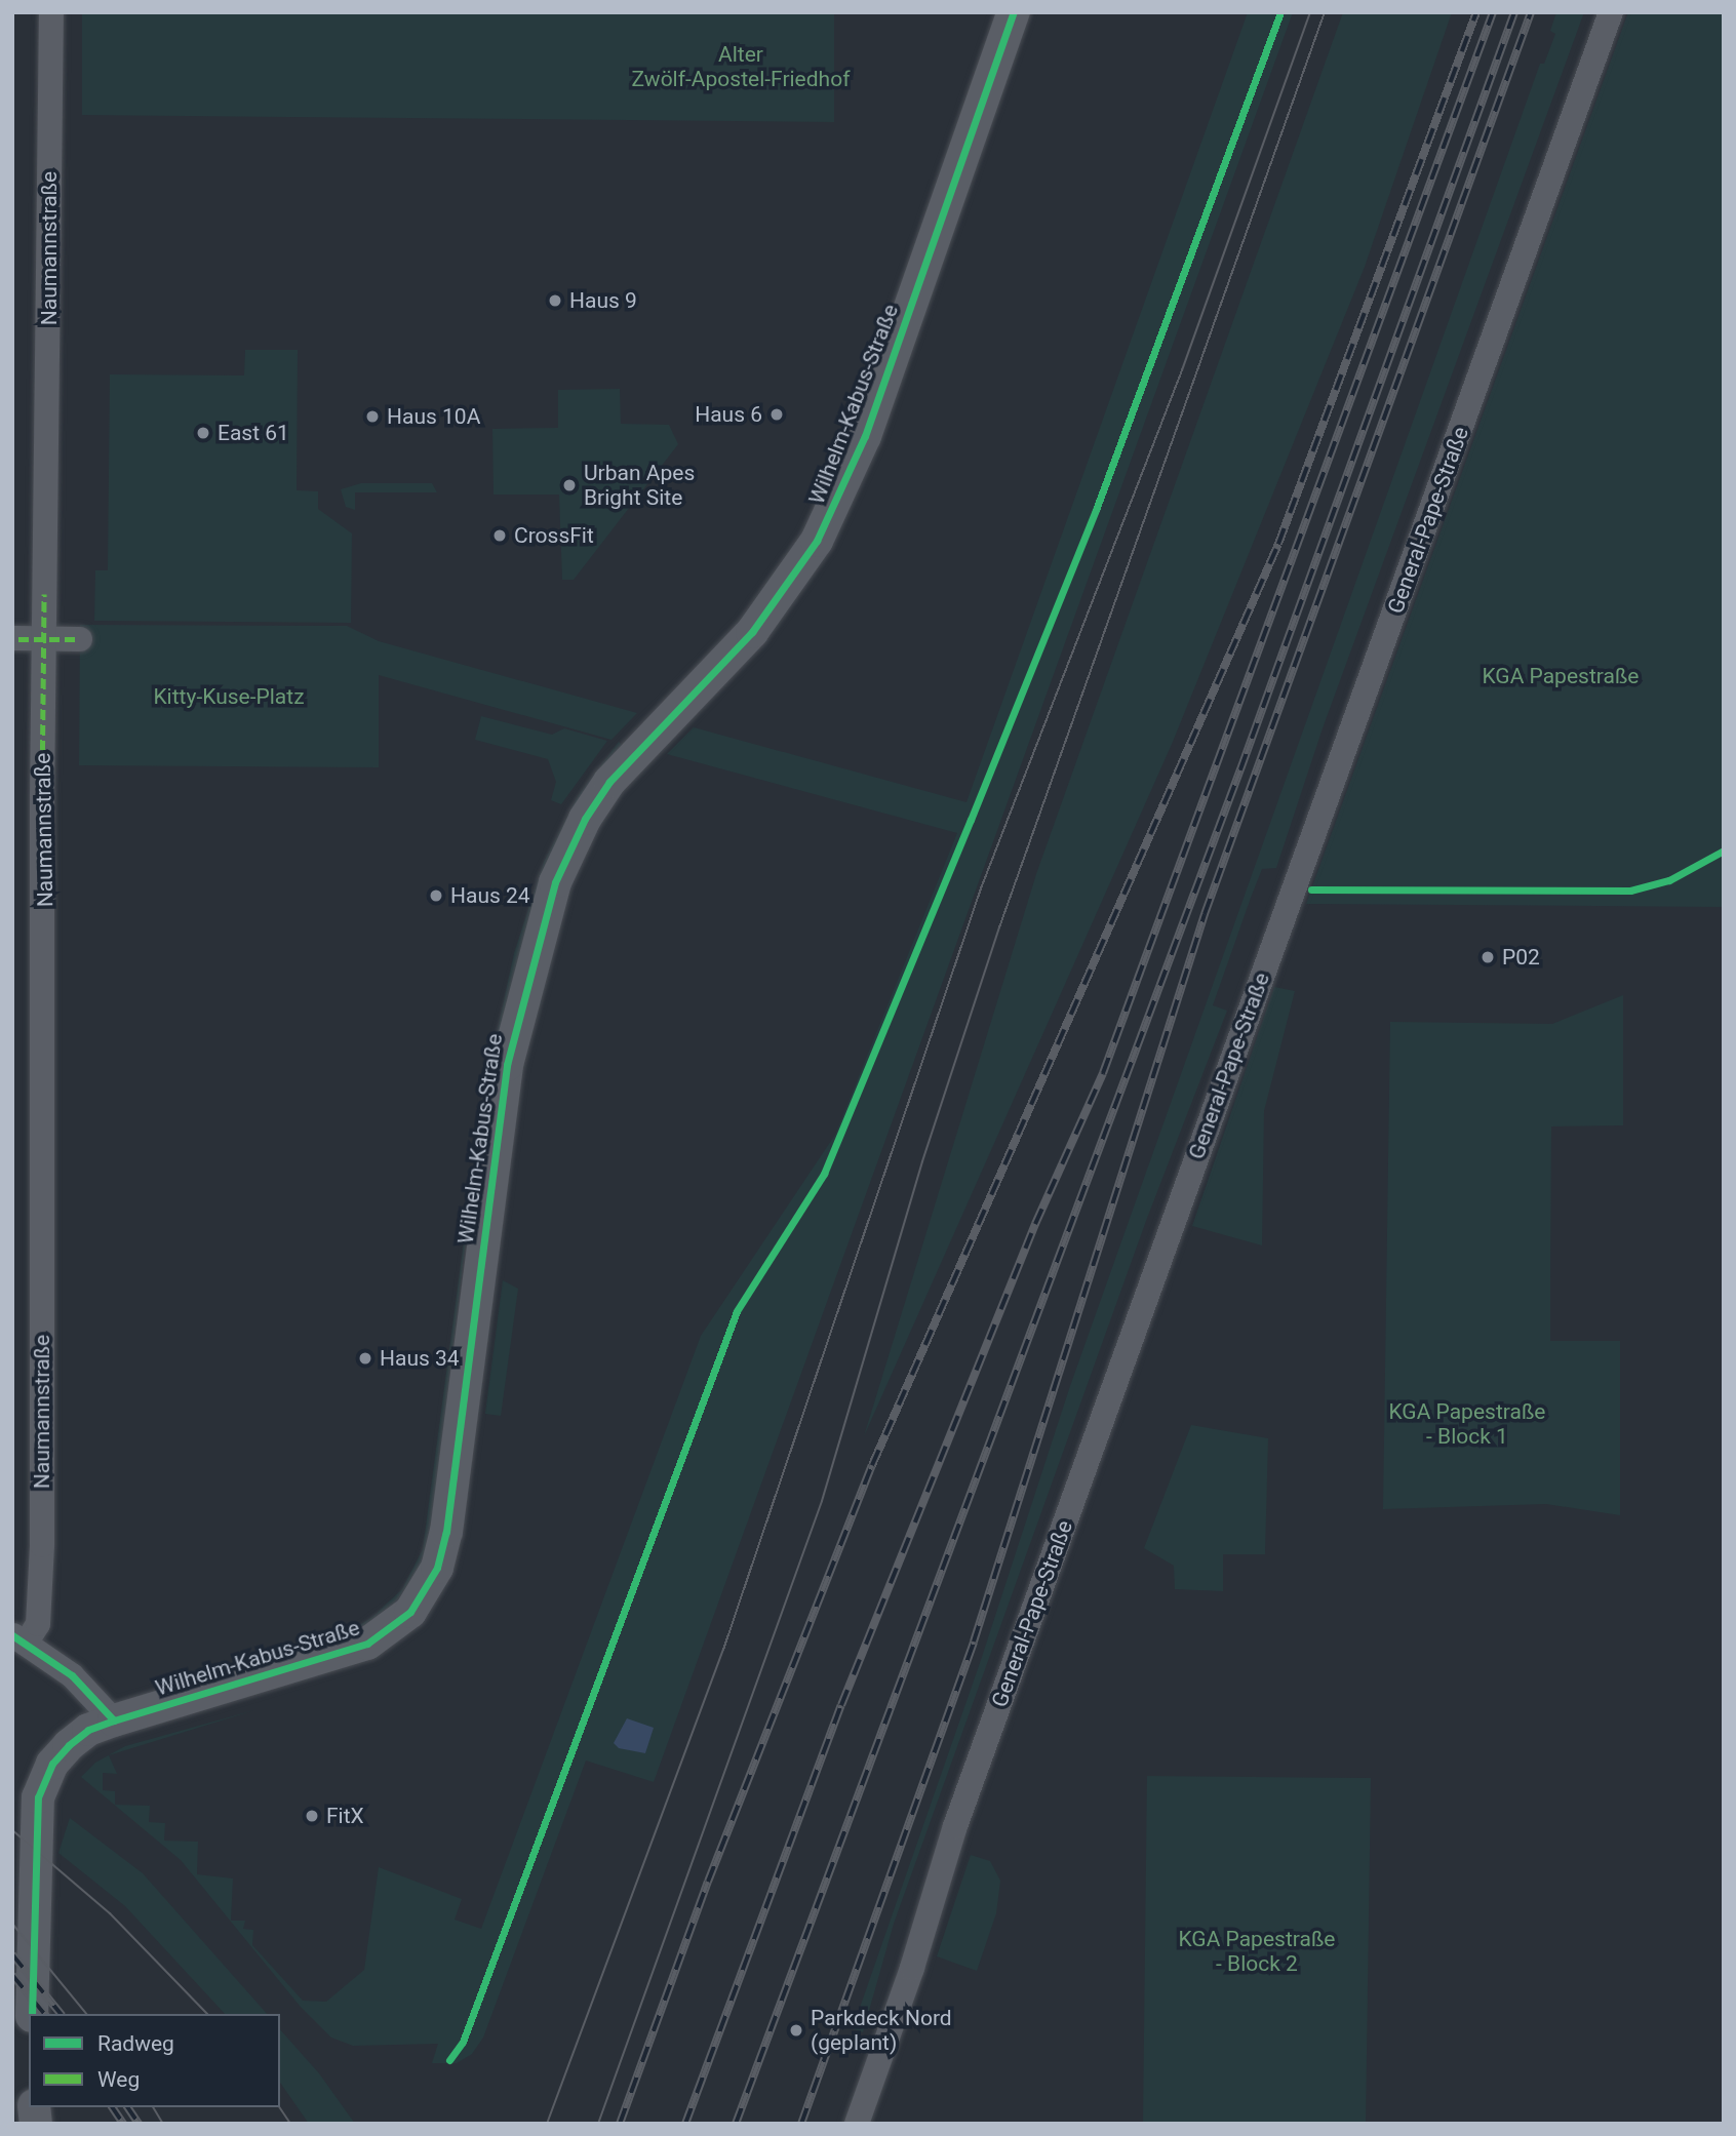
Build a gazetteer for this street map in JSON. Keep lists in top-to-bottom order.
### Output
{
  "streets": {
    "street": ["Naumannstraße", "Wilhelm-Kabus-Straße", "General-Pape-Straße"]
  },
  "parks": [
    "Alter Zwölf-Apostel-Friedhof",
    "KGA Papestraße",
    "Kitty-Kuse-Platz",
    "KGA Papestraße - Block 1",
    "KGA Papestraße - Block 2"
  ],
  "places": [
    "Haus 9",
    "Haus 6",
    "Haus 10A",
    "East 61",
    "Urban Apes Bright Site",
    "CrossFit",
    "Haus 24",
    "P02",
    "Haus 34",
    "FitX",
    "Parkdeck Nord (geplant)"
  ],
  "legend": ["Radweg", "Weg"]
}
